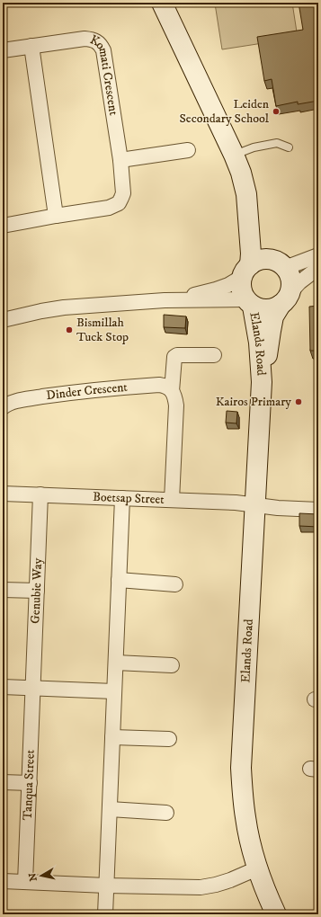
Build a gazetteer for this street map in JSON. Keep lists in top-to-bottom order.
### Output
{
  "streets": {
    "street": [
      "Komati Crescent",
      "Elands Road",
      "Dinder Crescent",
      "Boetsap Street",
      "Genubie Way",
      "Tanqua Street"
    ]
  },
  "crossings": [
    ["Elands Road", "Boetsap Street"],
    ["Boetsap Street", "Genubie Way"],
    ["Genubie Way", "Tanqua Street"]
  ],
  "places": ["Leiden Secondary School", "Bismillah Tuck Stop", "Kairos Primary"],
  "north": "left"
}
